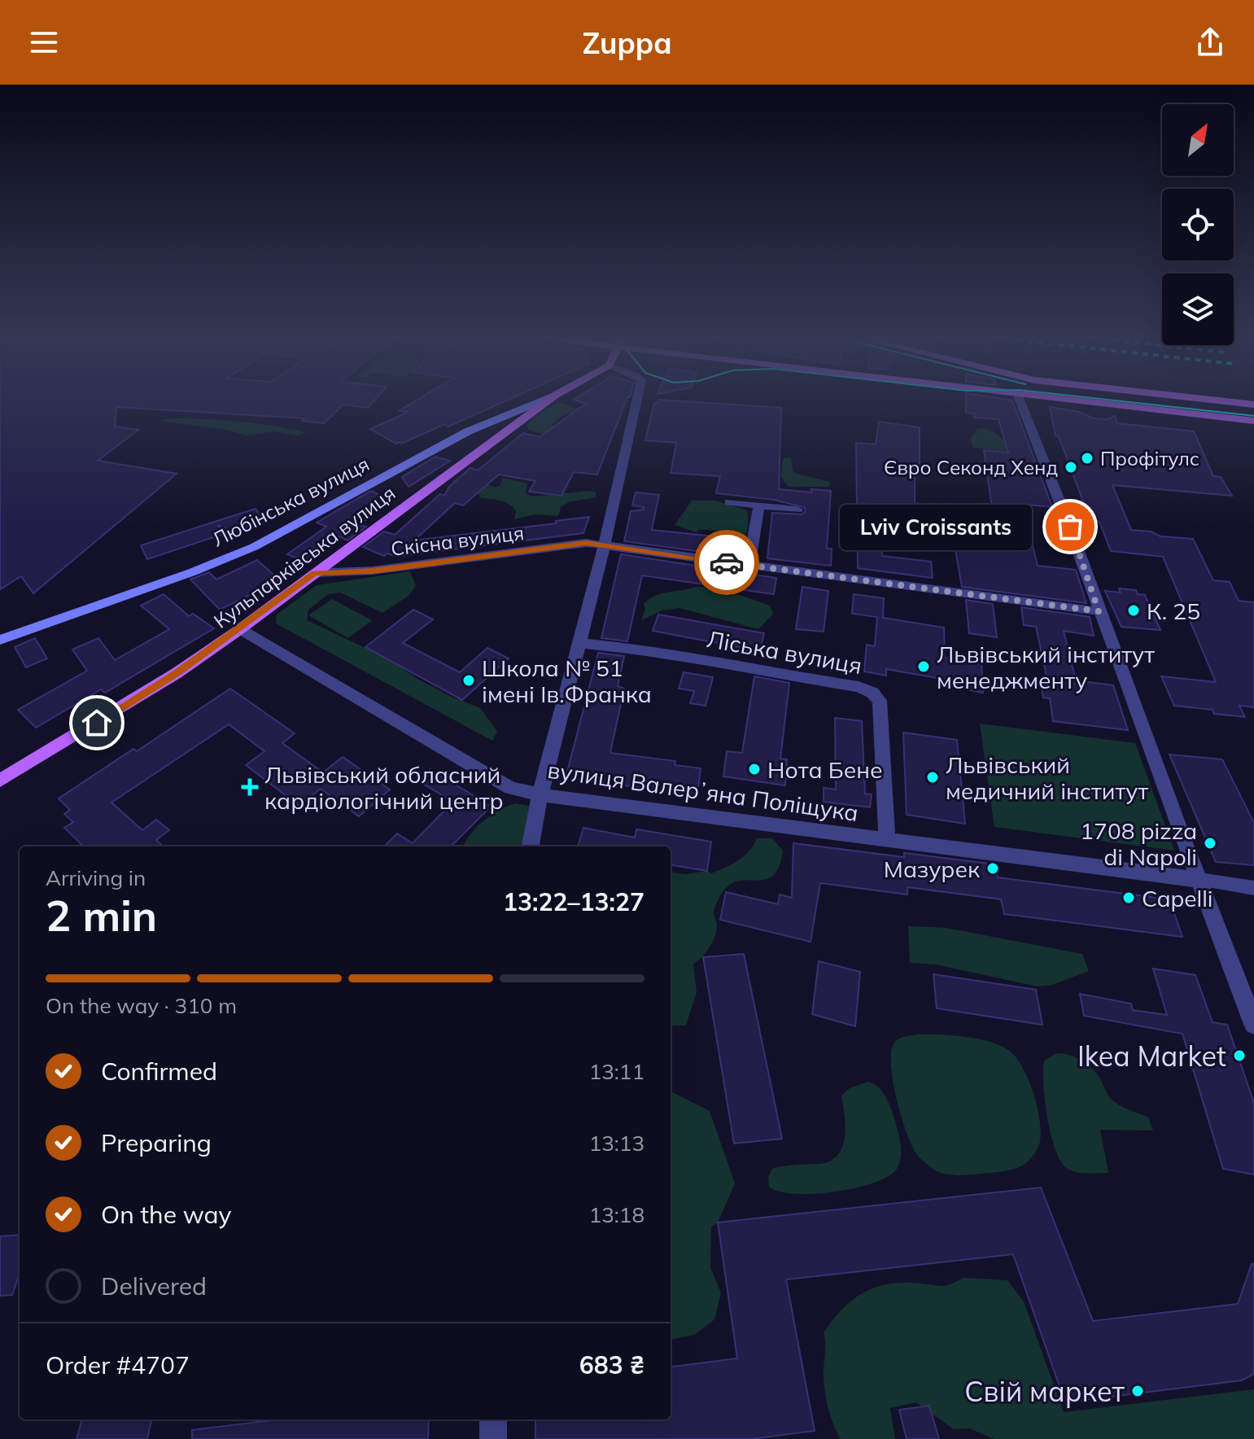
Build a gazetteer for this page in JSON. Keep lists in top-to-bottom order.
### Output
{
  "streets": {
    "main road": ["Любінська вулиця", "Кульпарківська вулиця"],
    "street": ["Скісна вулиця", "Ліська вулиця", "вулиця Валерʼяна Поліщука"]
  },
  "crossings": [
    ["Скісна вулиця", "Кульпарківська вулиця"],
    ["Кульпарківська вулиця", "вулиця Валерʼяна Поліщука"],
    ["Ліська вулиця", "вулиця Валерʼяна Поліщука"]
  ],
  "places": {
    "other": [
      "Профітулс",
      "Євро Секонд Хенд",
      "Lviv Croissants",
      "К. 25",
      "Львівський інститут менеджменту",
      "Школа № 51 імені Ів.Франка",
      "Нота Бене",
      "Львівський медичний інститут",
      "1708 pizza di Napoli",
      "Мазурек",
      "Capelli",
      "Ikea Market",
      "Свій маркет"
    ],
    "health": ["Львівський обласний кардіологічний центр"]
  },
  "north": "top right",
  "page": {
    "header": "Zuppa",
    "bubble": "Lviv Croissants",
    "heading": ["2 min", "Arriving in", "13:22–13:27"],
    "panel": ["Order #4707", "683 ₴"],
    "bar": "On the way · 310 m",
    "list": [
      ["Confirmed", "13:11"],
      ["Preparing", "13:13"],
      ["On the way", "13:18"],
      "Delivered"
    ]
  }
}
